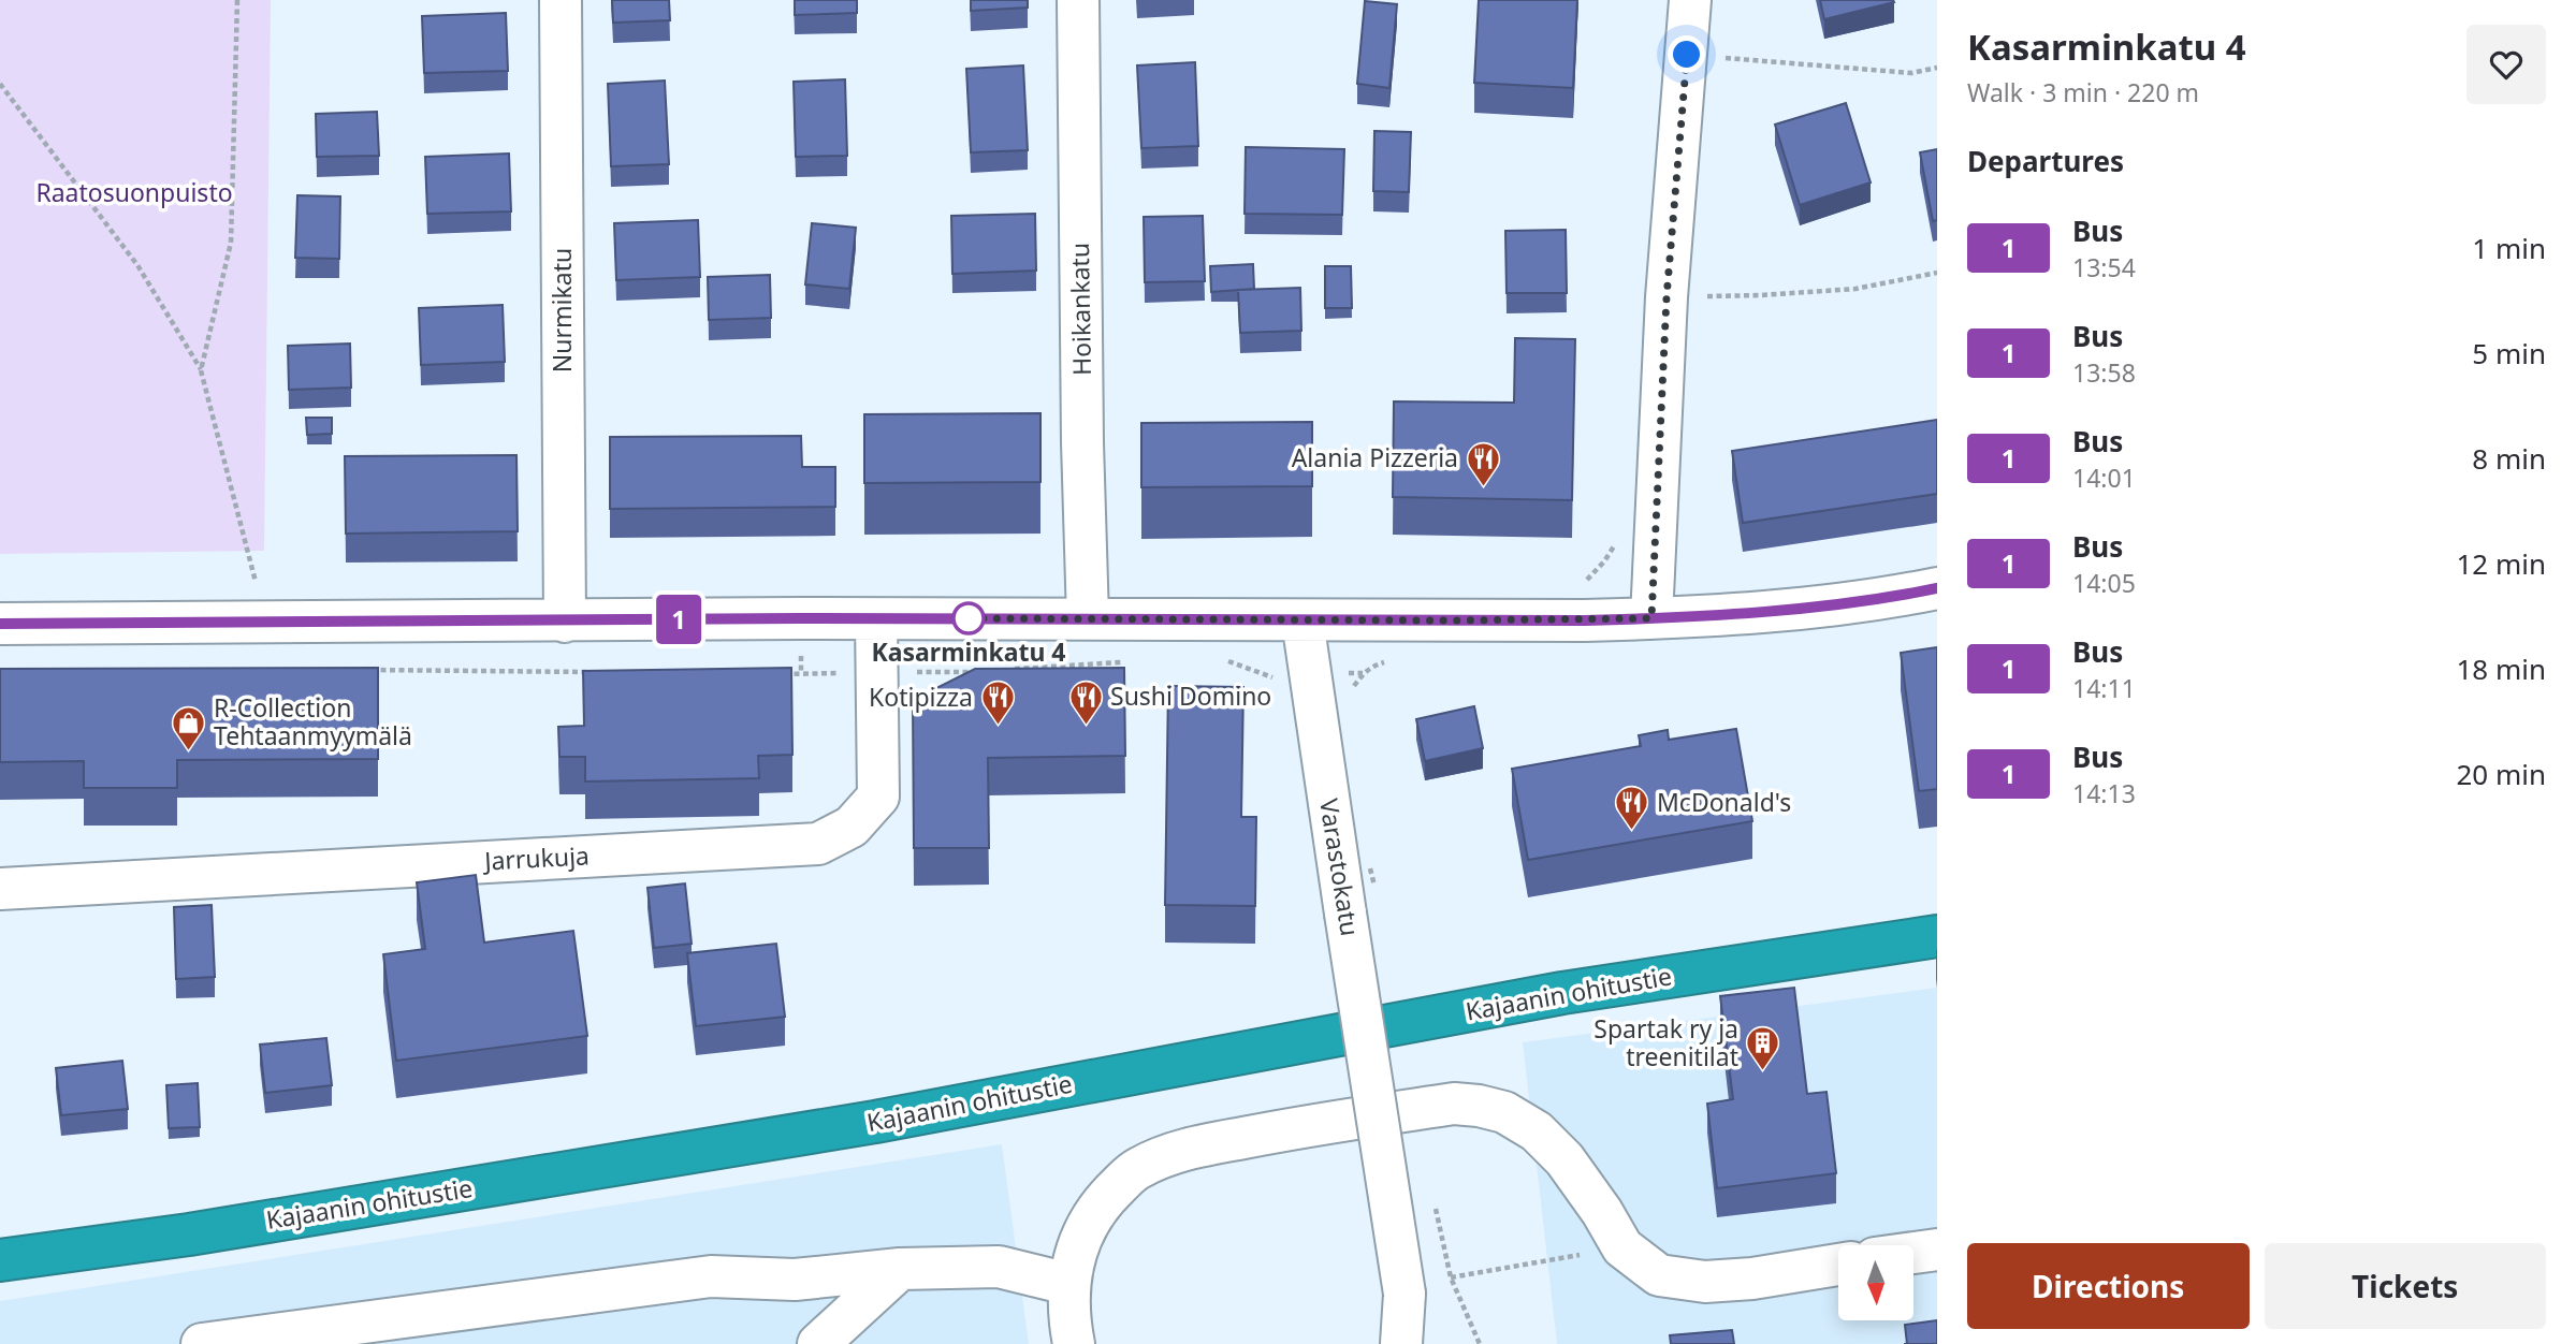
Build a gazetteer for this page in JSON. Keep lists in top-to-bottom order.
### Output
{
  "streets": {
    "highway": ["Kajaanin ohitustie"],
    "street": [
      "Hoikankatu",
      "Nurmikatu",
      "Jarrukuja",
      "Varastokatu"
    ]
  },
  "parks": ["Raatosuonpuisto"],
  "places": {
    "restaurant": [
      "Alania Pizzeria",
      "Sushi Domino",
      "Kotipizza",
      "McDonald's"
    ],
    "other": ["Kasarminkatu 4"],
    "shop": ["R-Collection Tehtaanmyymälä"],
    "building": ["Spartak ry ja treenitilat"]
  },
  "lines": ["bus line 1"],
  "north": "bottom",
  "page": {
    "on_map": "1",
    "heading": [
      ["Kasarminkatu 4", "Walk · 3 min · 220 m"],
      "Departures"
    ],
    "list": [
      {
        "mark": "1",
        "name": "Bus",
        "note": "13:54",
        "value": "1 min"
      },
      {
        "mark": "1",
        "name": "Bus",
        "note": "13:58",
        "value": "5 min"
      },
      {
        "mark": "1",
        "name": "Bus",
        "note": "14:01",
        "value": "8 min"
      },
      {
        "mark": "1",
        "name": "Bus",
        "note": "14:05",
        "value": "12 min"
      },
      {
        "mark": "1",
        "name": "Bus",
        "note": "14:11",
        "value": "18 min"
      },
      {
        "mark": "1",
        "name": "Bus",
        "note": "14:13",
        "value": "20 min"
      }
    ],
    "buttons": ["Directions", "Tickets"]
  }
}
